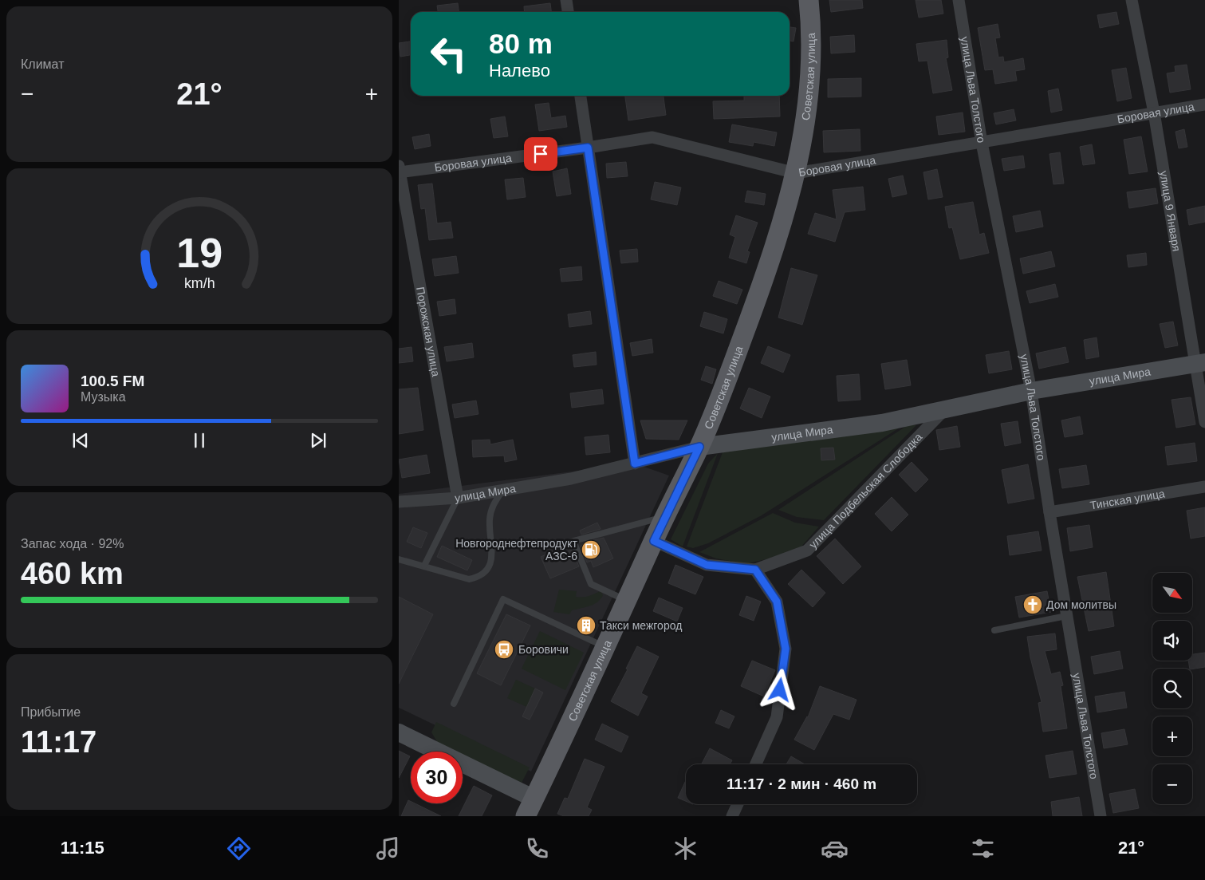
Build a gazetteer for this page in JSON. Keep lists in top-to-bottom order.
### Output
{
  "streets": {
    "main road": ["Советская улица", "улица Мира"],
    "street": [
      "улица Льва Толстого",
      "Боровая улица",
      "улица 9 Января",
      "Порожская улица",
      "улица Подбельская Слободка",
      "Тинская улица"
    ]
  },
  "crossings": [
    ["Советская улица", "Боровая улица"],
    ["Советская улица", "улица Мира"],
    ["улица Льва Толстого", "Боровая улица"],
    ["улица Льва Толстого", "улица Мира"],
    ["улица Льва Толстого", "Тинская улица"],
    ["Боровая улица", "улица 9 Января"],
    ["Боровая улица", "Порожская улица"],
    ["улица 9 Января", "улица Мира"],
    ["Порожская улица", "улица Мира"],
    ["улица Мира", "улица Подбельская Слободка"]
  ],
  "places": {
    "fuel station": ["Новгороднефтепродукт АЗС-6"],
    "church": ["Дом молитвы"],
    "building": ["Такси межгород"],
    "bus stop": ["Боровичи"]
  },
  "north": "bottom right",
  "page": {
    "tile": [
      "Климат",
      ["Запас хода · 92%", "460 km"],
      ["Прибытие", "11:17"]
    ],
    "turn": ["80 m", "Налево"],
    "heat": ["−", "21°", "+"],
    "song": ["100.5 FM", "Музыка"],
    "map_buttons": ["+", "−"],
    "limit": "30",
    "trip": "11:17 · 2 мин · 460 m",
    "tabs": ["11:15", "21°"],
    "gauge": ["19", "km/h"]
  }
}
